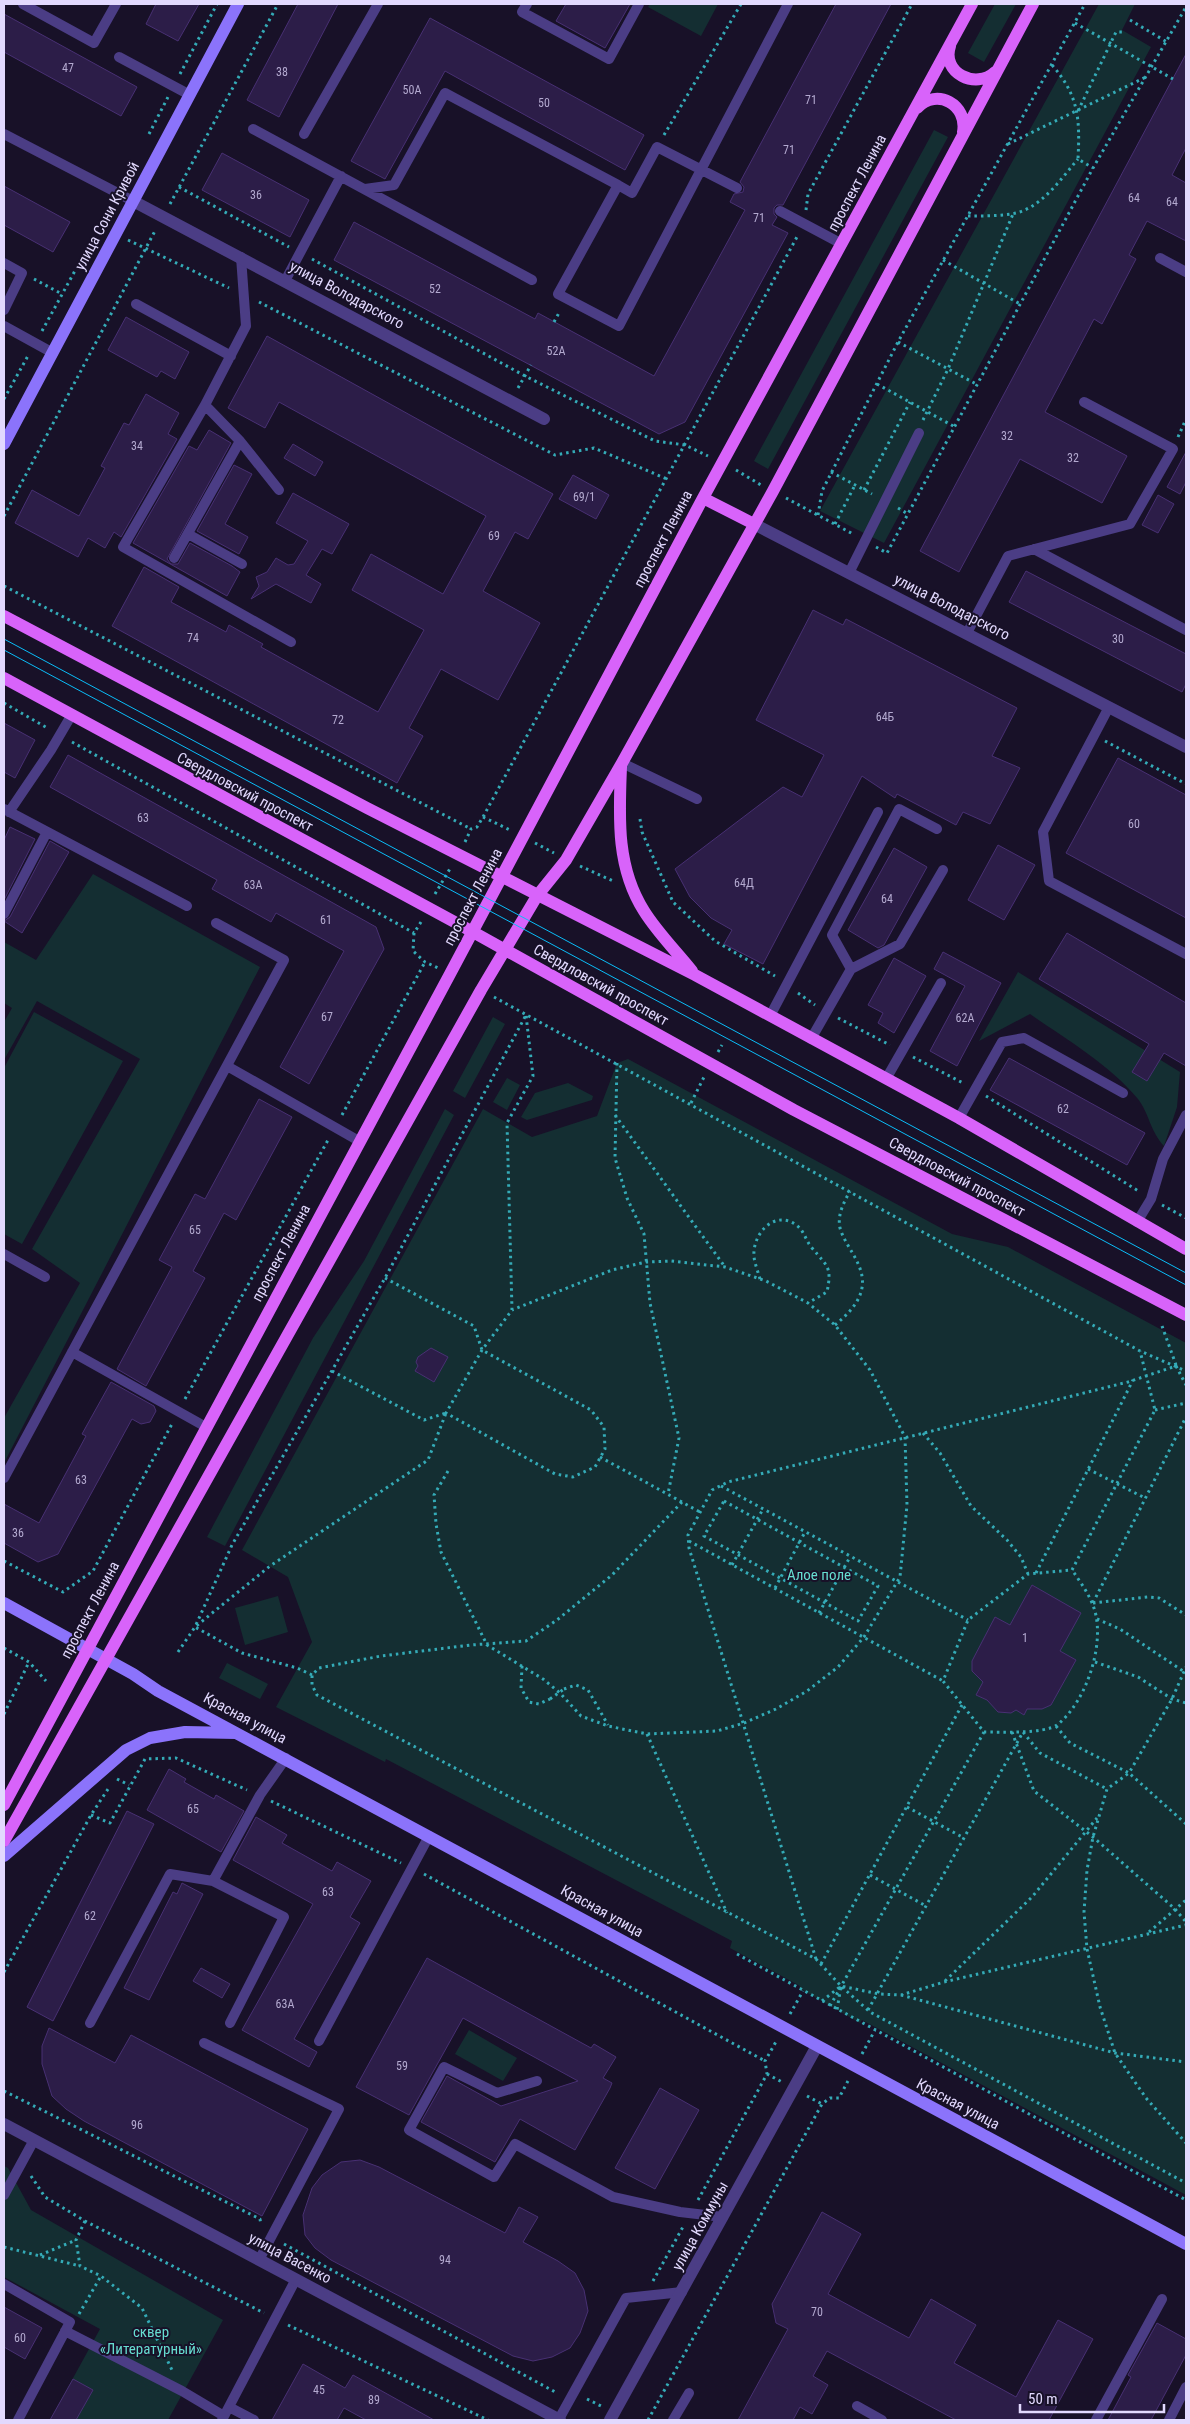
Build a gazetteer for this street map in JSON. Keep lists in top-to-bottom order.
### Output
{
  "streets": {
    "main road": [
      "проспект Ленина",
      "улица Сони Кривой",
      "улица Володарского",
      "Свердловский проспект",
      "Красная улица"
    ],
    "street": ["улица Коммуны", "улица Васенко"]
  },
  "crossings": [
    ["проспект Ленина", "улица Володарского"],
    ["проспект Ленина", "Свердловский проспект"],
    ["проспект Ленина", "Красная улица"],
    ["улица Сони Кривой", "улица Володарского"],
    ["Красная улица", "улица Коммуны"]
  ],
  "parks": ["Алое поле", "сквер «Литературный»"],
  "house_numbers": [
    "47",
    "38",
    "50А",
    "71",
    "50",
    "71",
    "36",
    "64",
    "64",
    "71",
    "52",
    "52А",
    "32",
    "34",
    "32",
    "69/1",
    "69",
    "74",
    "30",
    "64Б",
    "72",
    "63",
    "60",
    "64Д",
    "63А",
    "64",
    "61",
    "67",
    "62А",
    "62",
    "65",
    "63",
    "36",
    "1",
    "65",
    "63",
    "62",
    "63А",
    "59",
    "96",
    "94",
    "70",
    "60",
    "45",
    "89"
  ],
  "scale_bar": "50 m"
}
